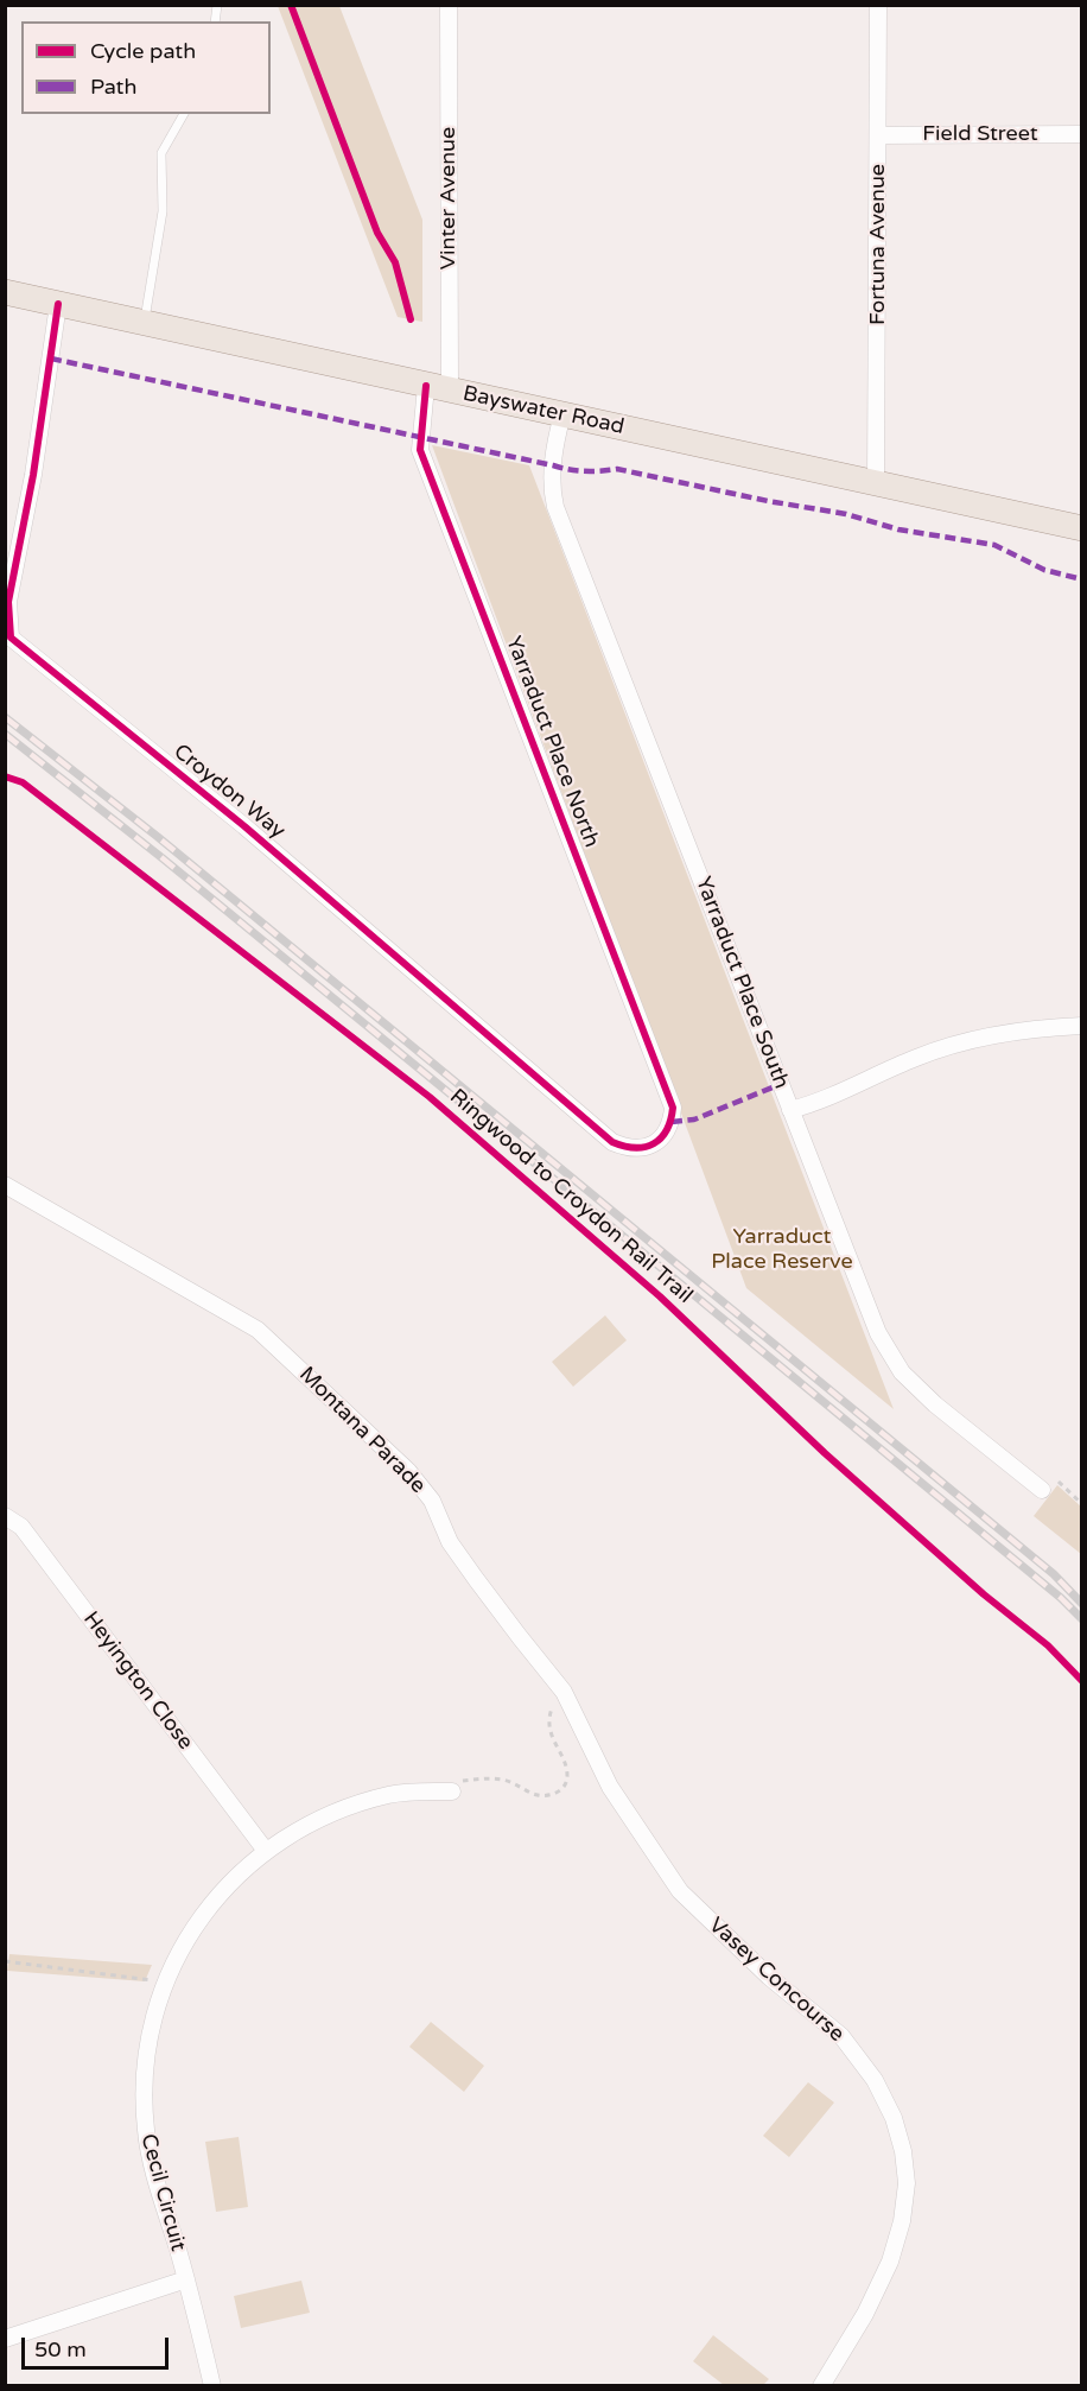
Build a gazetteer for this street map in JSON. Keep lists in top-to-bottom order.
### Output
{
  "streets": {
    "main road": ["Bayswater Road"],
    "street": [
      "Field Street",
      "Vinter Avenue",
      "Fortuna Avenue",
      "Yarraduct Place North",
      "Croydon Way",
      "Yarraduct Place South",
      "Montana Parade",
      "Heyington Close",
      "Vasey Concourse",
      "Cecil Circuit"
    ],
    "cycle path": ["Ringwood to Croydon Rail Trail"]
  },
  "crossings": [
    ["Field Street", "Fortuna Avenue"],
    ["Vinter Avenue", "Bayswater Road"],
    ["Vinter Avenue", "Yarraduct Place North"],
    ["Fortuna Avenue", "Bayswater Road"],
    ["Bayswater Road", "Yarraduct Place North"],
    ["Bayswater Road", "Croydon Way"],
    ["Bayswater Road", "Yarraduct Place South"],
    ["Yarraduct Place North", "Croydon Way"],
    ["Montana Parade", "Vasey Concourse"],
    ["Heyington Close", "Cecil Circuit"]
  ],
  "parks": ["Yarraduct Place Reserve"],
  "legend": ["Cycle path", "Path"],
  "scale_bar": "50 m"
}
